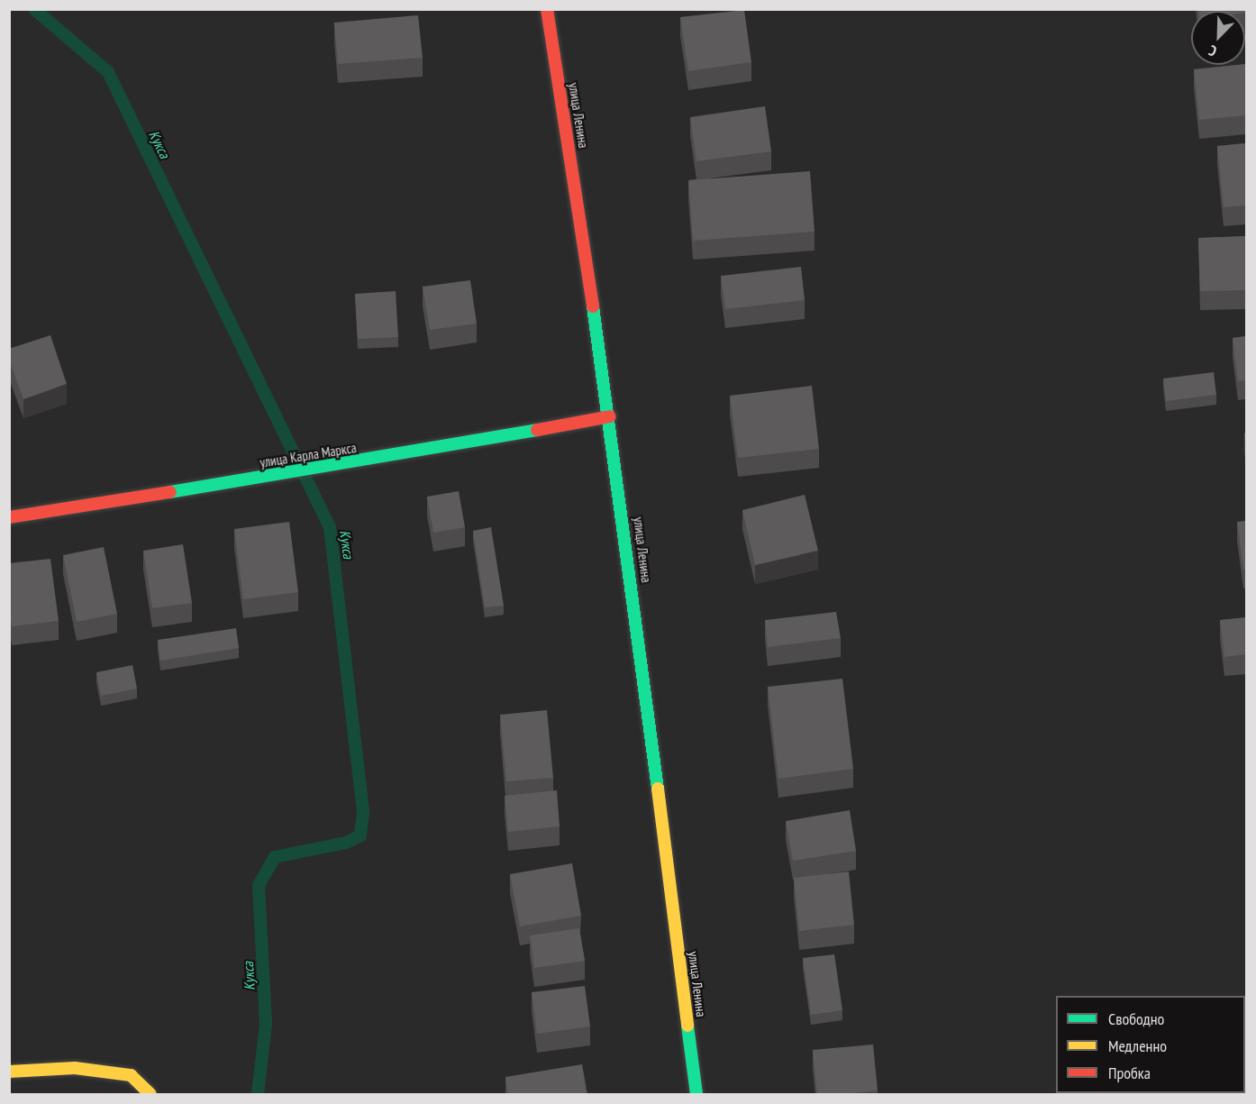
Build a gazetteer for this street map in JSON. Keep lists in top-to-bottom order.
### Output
{
  "streets": {
    "street": ["улица Ленина", "улица Карла Маркса"]
  },
  "crossings": [
    ["улица Ленина", "улица Карла Маркса"]
  ],
  "water": ["Кукса"],
  "legend": ["Свободно", "Медленно", "Пробка"],
  "north": "bottom left"
}
